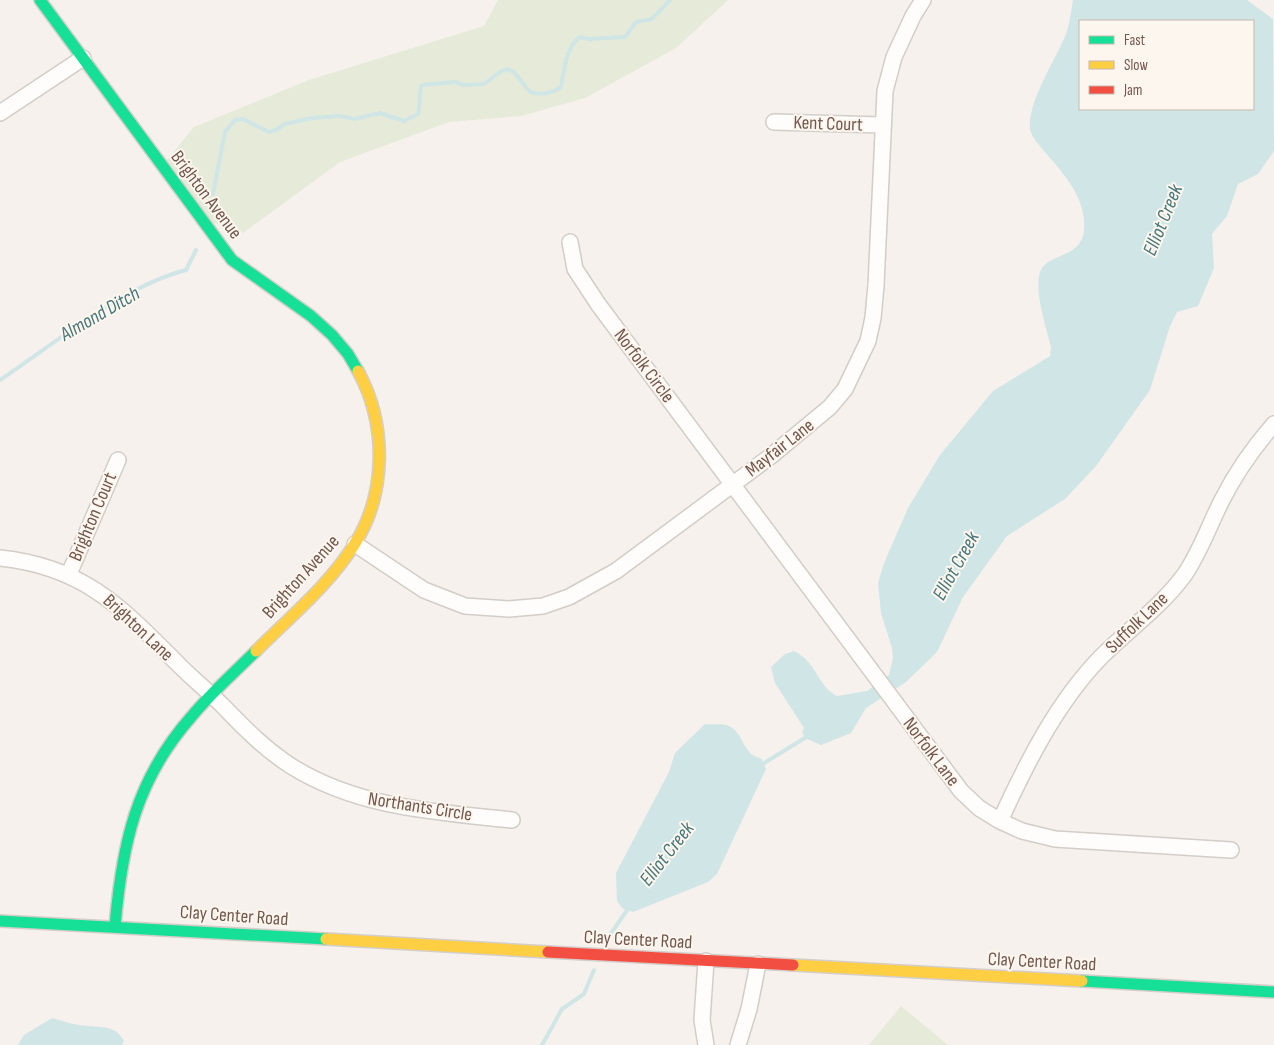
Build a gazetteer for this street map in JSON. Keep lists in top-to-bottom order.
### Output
{
  "streets": {
    "street": [
      "Kent Court",
      "Brighton Avenue",
      "Norfolk Circle",
      "Mayfair Lane",
      "Brighton Court",
      "Suffolk Lane",
      "Brighton Lane",
      "Norfolk Lane",
      "Northants Circle",
      "Clay Center Road"
    ]
  },
  "crossings": [
    ["Kent Court", "Mayfair Lane"],
    ["Brighton Avenue", "Mayfair Lane"],
    ["Brighton Avenue", "Brighton Lane"],
    ["Brighton Avenue", "Northants Circle"],
    ["Brighton Avenue", "Clay Center Road"],
    ["Norfolk Circle", "Mayfair Lane"],
    ["Norfolk Circle", "Norfolk Lane"],
    ["Mayfair Lane", "Norfolk Lane"],
    ["Brighton Court", "Brighton Lane"],
    ["Suffolk Lane", "Norfolk Lane"],
    ["Brighton Lane", "Northants Circle"]
  ],
  "water": ["Elliot Creek", "Almond Ditch"],
  "legend": ["Fast", "Slow", "Jam"]
}
